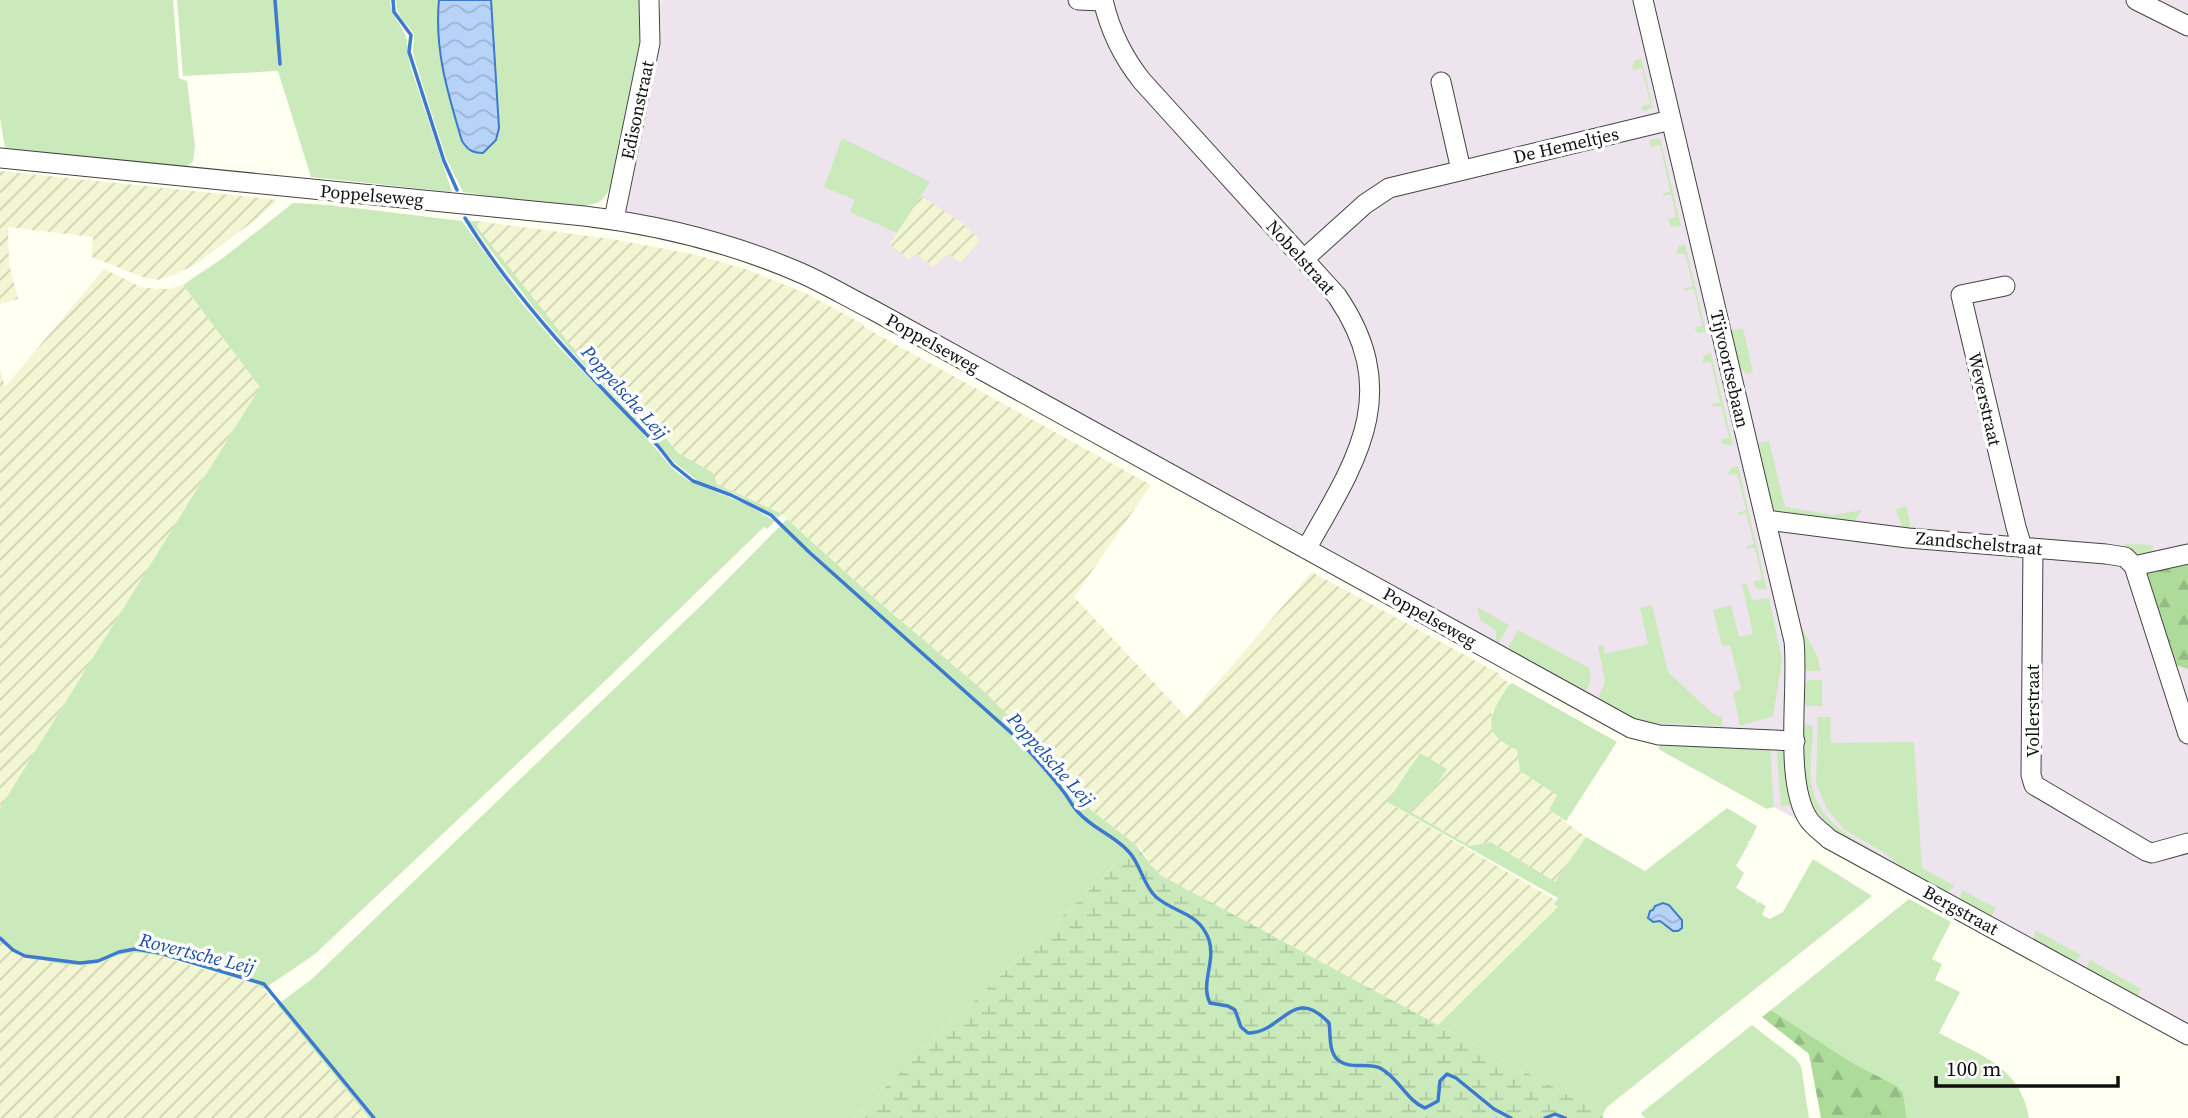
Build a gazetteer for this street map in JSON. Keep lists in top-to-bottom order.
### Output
{
  "streets": {
    "street": [
      "Edisonstraat",
      "De Hemeltjes",
      "Poppelseweg",
      "Nobelstraat",
      "Tijvoortsebaan",
      "Weverstraat",
      "Zandschelstraat",
      "Vollerstraat",
      "Bergstraat"
    ]
  },
  "crossings": [
    ["Edisonstraat", "Poppelseweg"],
    ["De Hemeltjes", "Nobelstraat"],
    ["De Hemeltjes", "Tijvoortsebaan"],
    ["Poppelseweg", "Nobelstraat"],
    ["Poppelseweg", "Tijvoortsebaan"],
    ["Poppelseweg", "Bergstraat"],
    ["Tijvoortsebaan", "Zandschelstraat"],
    ["Tijvoortsebaan", "Bergstraat"],
    ["Weverstraat", "Zandschelstraat"],
    ["Weverstraat", "Vollerstraat"],
    ["Zandschelstraat", "Vollerstraat"]
  ],
  "water": ["Poppelsche Leij", "Rovertsche Leij"],
  "scale_bar": "100 m"
}
